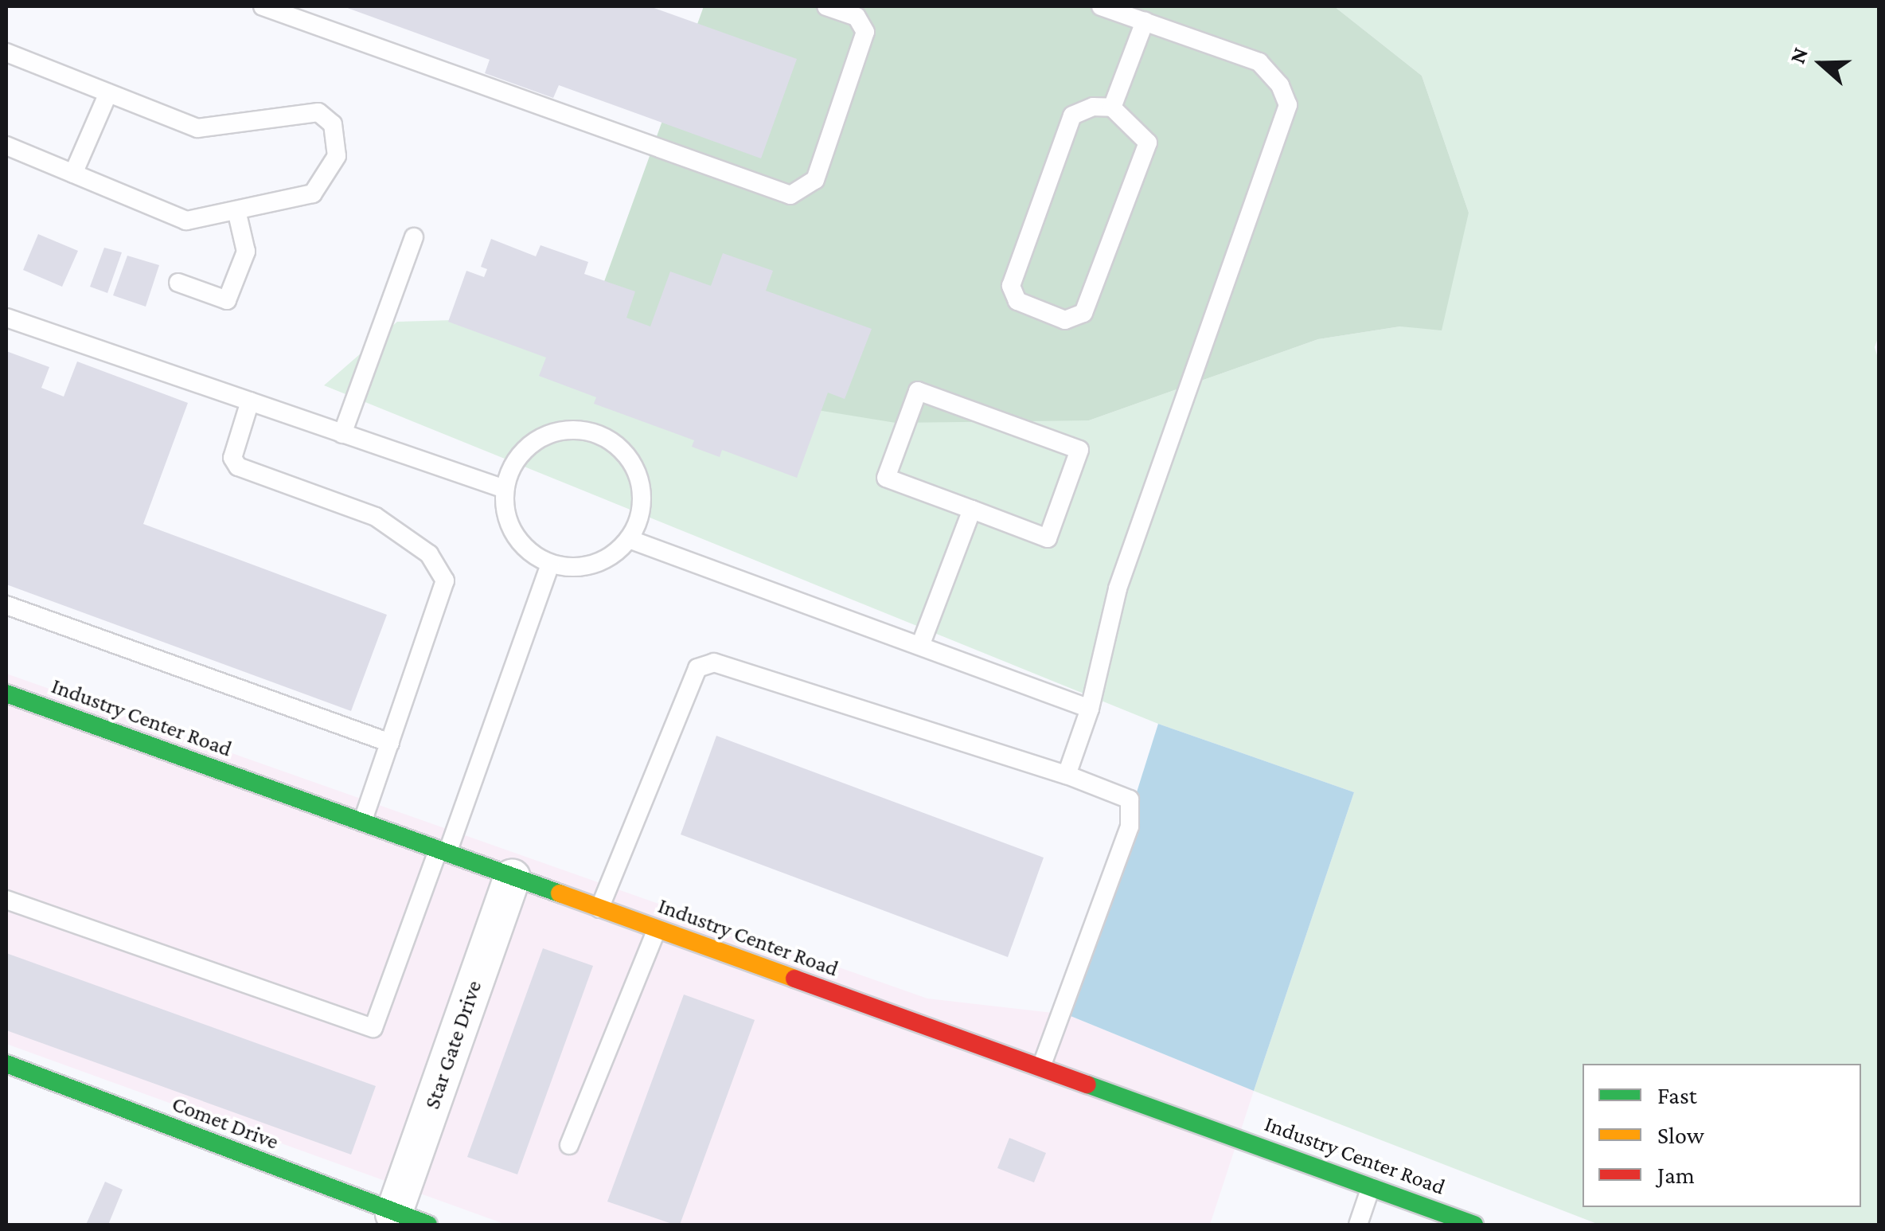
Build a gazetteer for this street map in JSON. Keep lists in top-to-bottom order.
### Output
{
  "streets": {
    "street": ["Industry Center Road", "Star Gate Drive", "Comet Drive"]
  },
  "crossings": [
    ["Industry Center Road", "Star Gate Drive"],
    ["Star Gate Drive", "Comet Drive"]
  ],
  "legend": ["Fast", "Slow", "Jam"],
  "north": "left"
}
